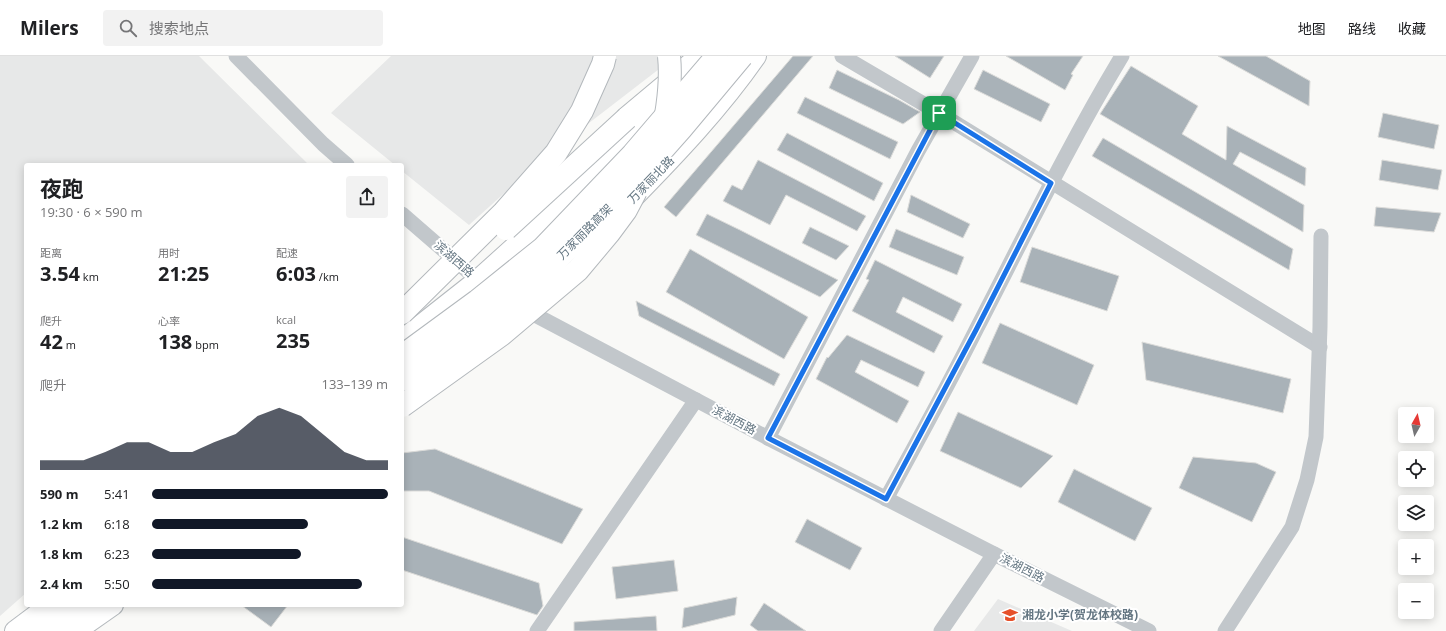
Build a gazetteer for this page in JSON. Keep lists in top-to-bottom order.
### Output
{
  "streets": {
    "highway": ["万家丽路高架"],
    "main road": ["万家丽北路"],
    "street": ["滨湖西路"]
  },
  "crossings": [
    ["万家丽北路", "滨湖西路"]
  ],
  "places": {
    "school or university": ["湘龙小学(贺龙体校路)"]
  },
  "north": "top",
  "page": {
    "header": "Milers",
    "search": "搜索地点",
    "nav": ["地图", "路线", "收藏"],
    "heading": ["夜跑", "19:30 · 6 × 590 m"],
    "stats": [
      ["距离", "3.54 km"],
      ["用时", "21:25"],
      ["配速", "6:03 /km"],
      ["爬升", "42 m"],
      ["心率", "138 bpm"],
      ["kcal", "235"]
    ],
    "chart": ["爬升", "133–139 m"],
    "map_buttons": ["+", "−"],
    "list": [
      {
        "name": "590 m",
        "note": "5:41"
      },
      {
        "name": "1.2 km",
        "note": "6:18"
      },
      {
        "name": "1.8 km",
        "note": "6:23"
      },
      {
        "name": "2.4 km",
        "note": "5:50"
      }
    ]
  }
}
